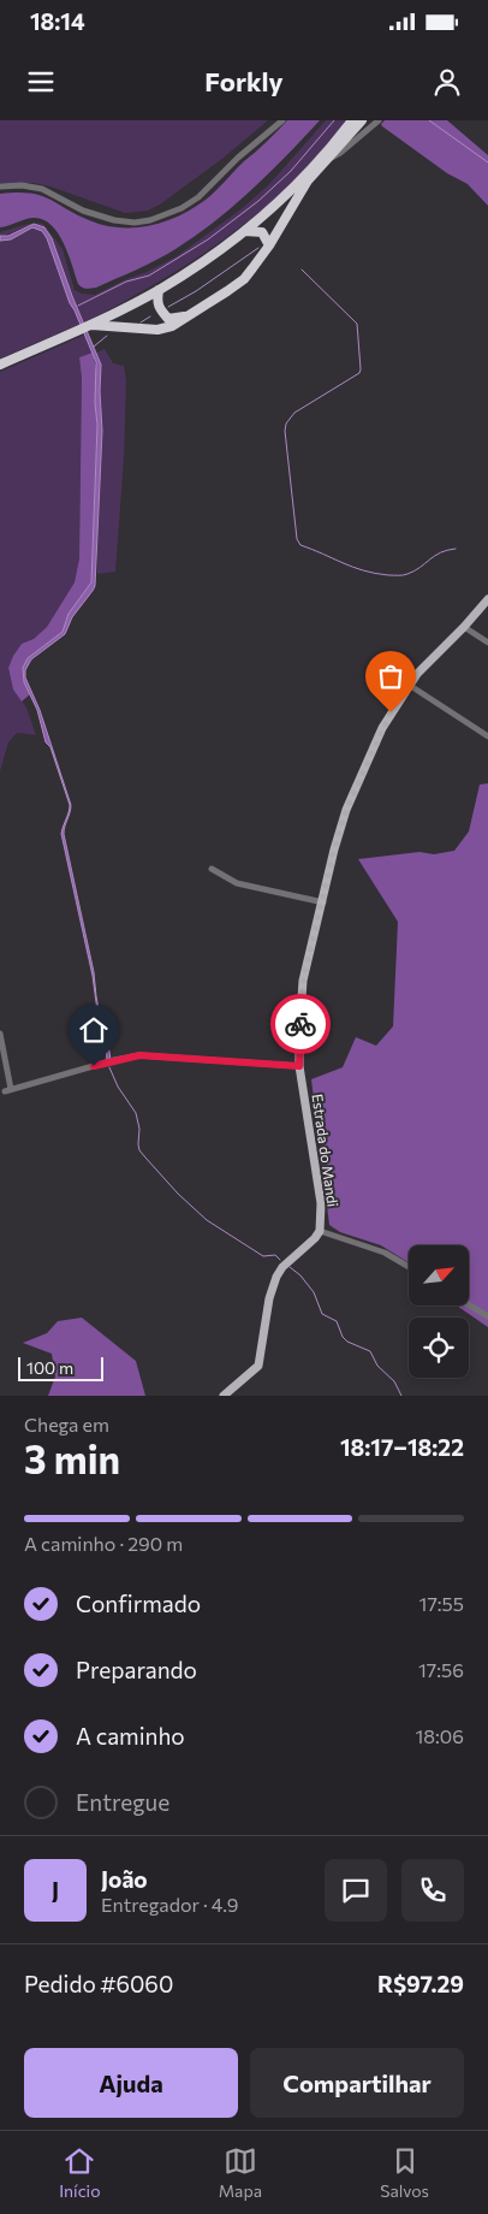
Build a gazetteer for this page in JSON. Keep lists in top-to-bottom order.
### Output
{
  "streets": {
    "main road": ["Estrada do Mandi"]
  },
  "scale_bar": "100 m",
  "north": "top right",
  "page": {
    "status": "18:14",
    "header": "Forkly",
    "scale": "100 m",
    "heading": ["3 min", "Chega em", "18:17–18:22"],
    "panel": [
      "João",
      "Entregador · 4.9",
      "Pedido #6060",
      "R$97.29"
    ],
    "bar": "A caminho · 290 m",
    "list": [
      ["Confirmado", "17:55"],
      ["Preparando", "17:56"],
      ["A caminho", "18:06"],
      "Entregue"
    ],
    "round": "J",
    "buttons": ["Ajuda", "Compartilhar"],
    "tabs": ["Início", "Mapa", "Salvos"]
  }
}
